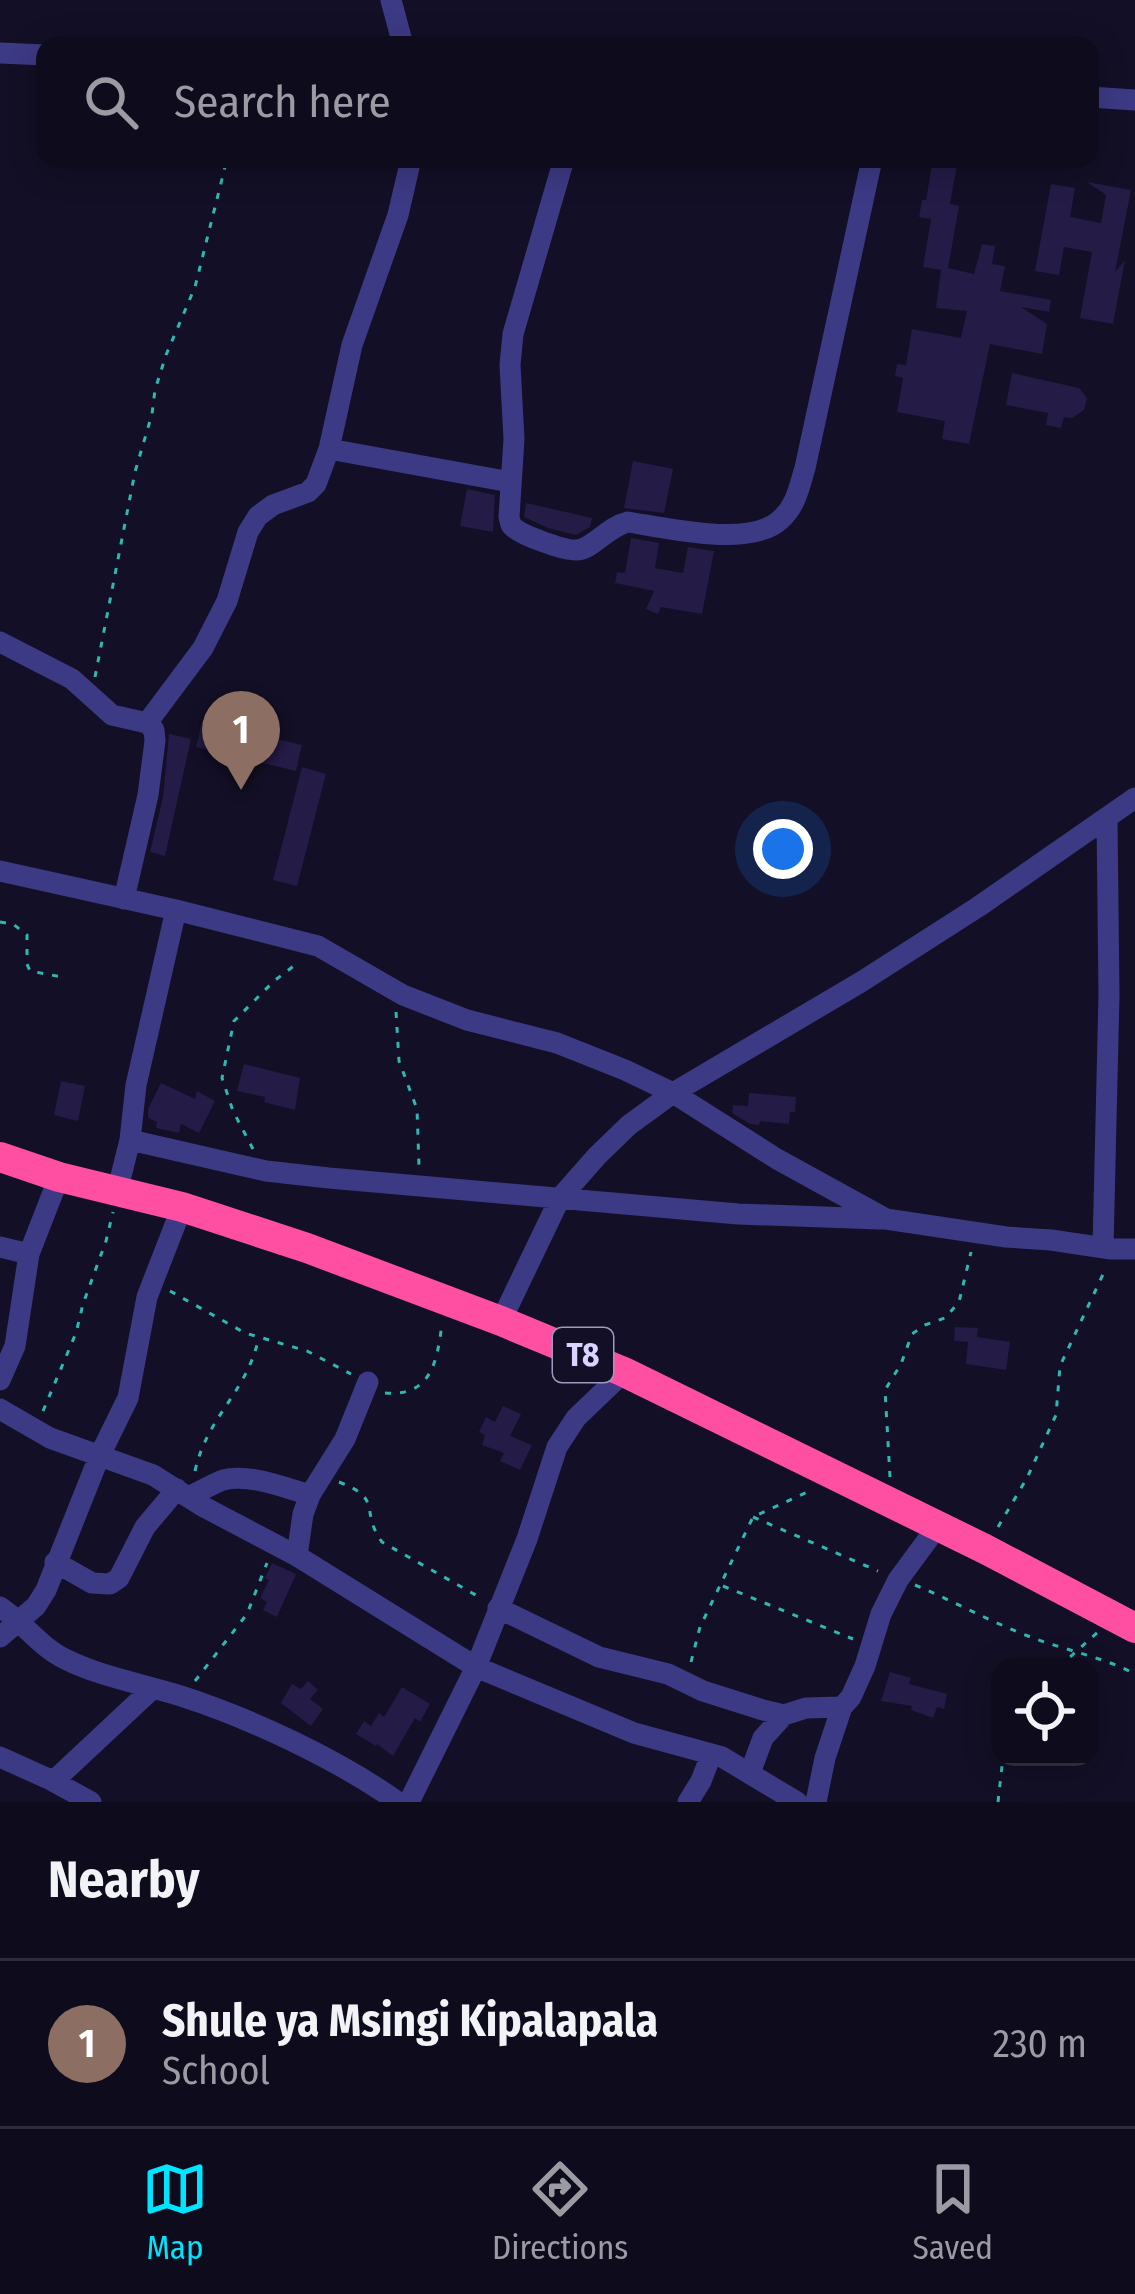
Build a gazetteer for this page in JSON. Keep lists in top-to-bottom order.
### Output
{
  "streets": {
    "highway": ["T8"]
  },
  "page": {
    "search": "Search here",
    "pins": "1",
    "heading": "Nearby",
    "list": [
      {
        "mark": "1",
        "name": "Shule ya Msingi Kipalapala",
        "note": "School",
        "value": "230 m"
      }
    ],
    "nav": ["Map", "Directions", "Saved"]
  }
}
